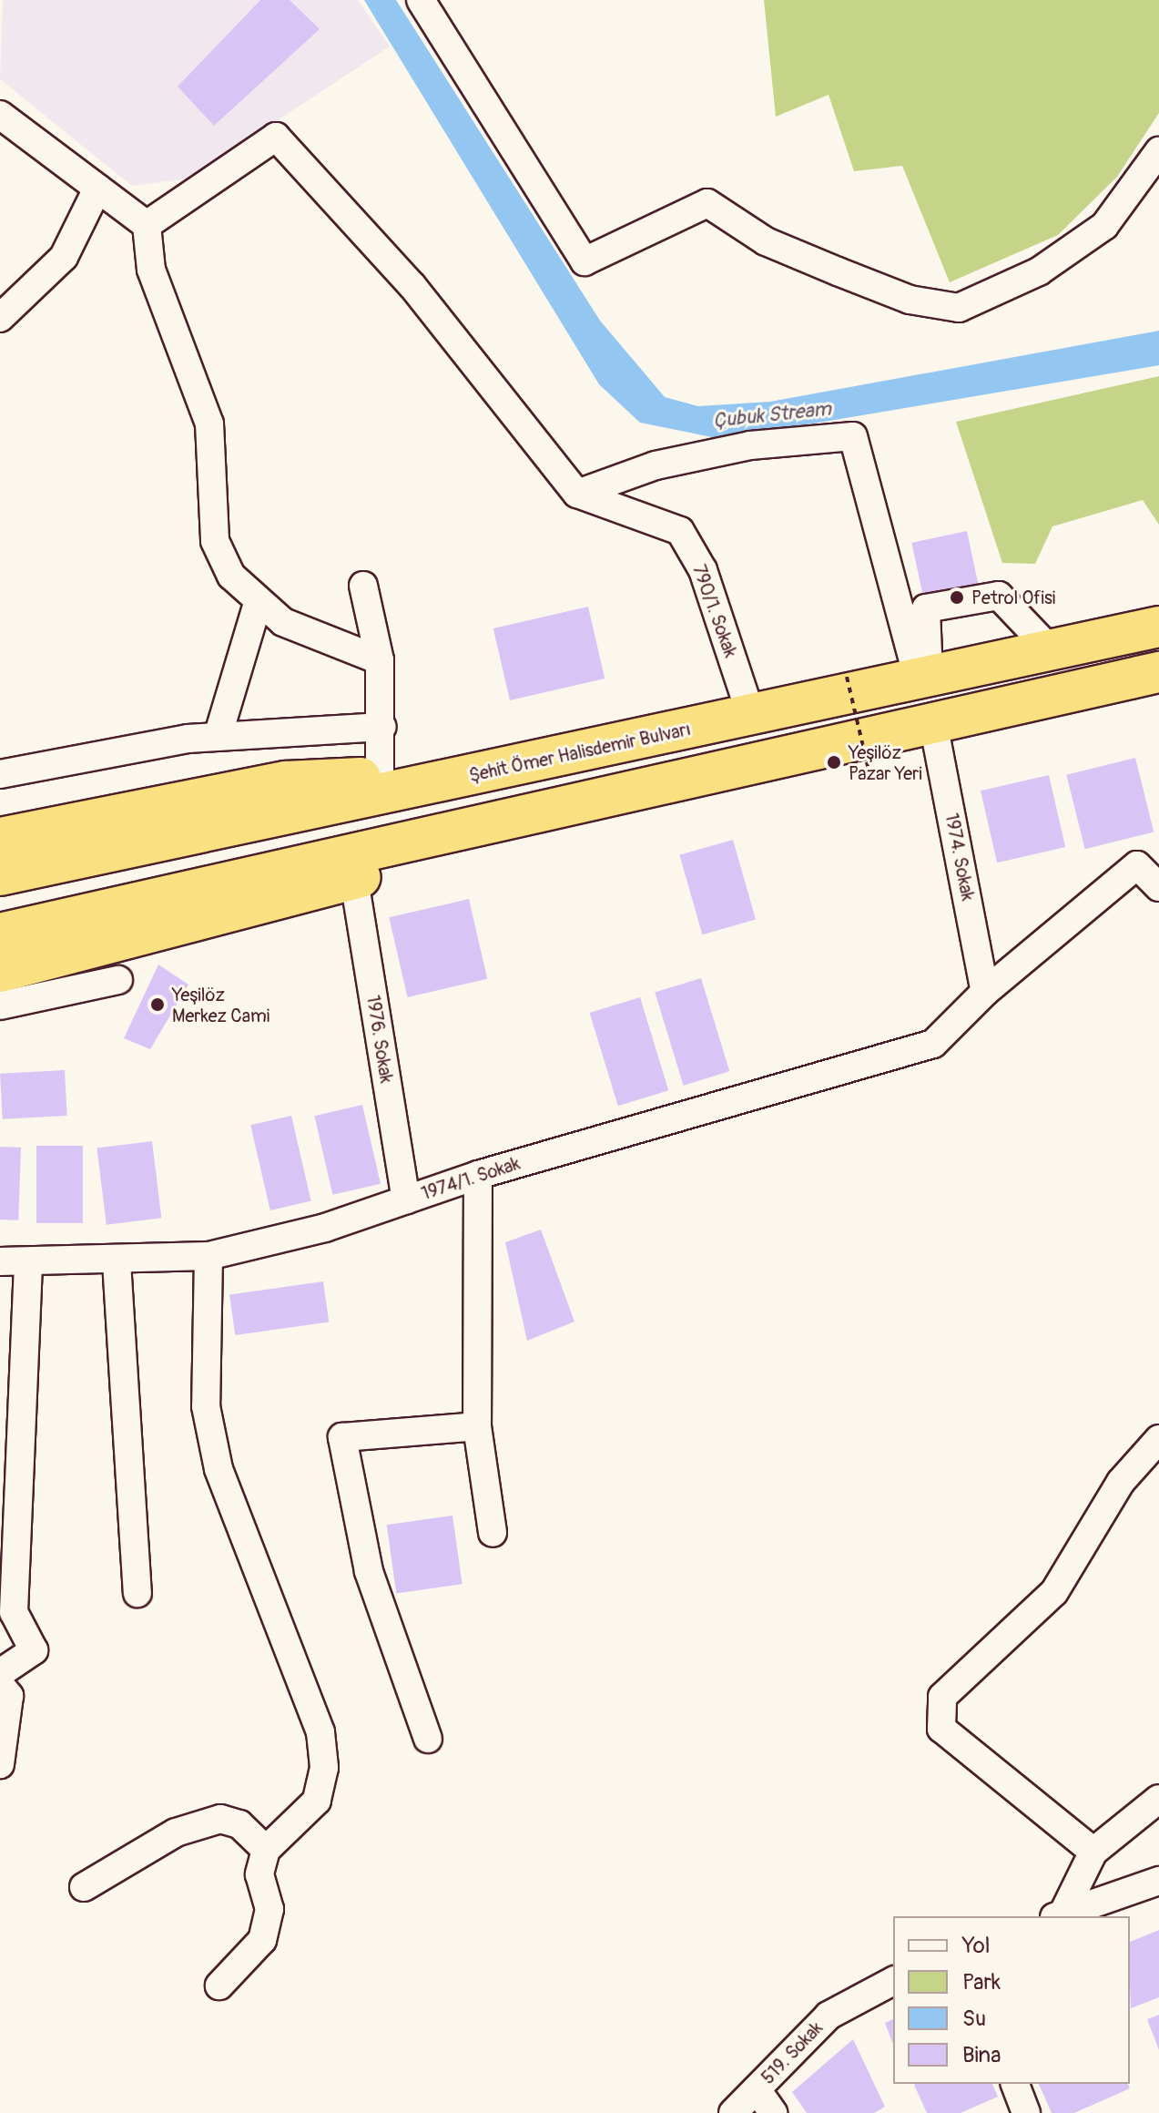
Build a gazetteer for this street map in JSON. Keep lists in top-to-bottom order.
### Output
{
  "streets": {
    "highway": ["Şehit Ömer Halisdemir Bulvarı"],
    "street": [
      "790/1. Sokak",
      "1974. Sokak",
      "1976. Sokak",
      "1974/1. Sokak",
      "519. Sokak"
    ]
  },
  "crossings": [
    ["790/1. Sokak", "Şehit Ömer Halisdemir Bulvarı"],
    ["1974. Sokak", "1974/1. Sokak"],
    ["1976. Sokak", "1974/1. Sokak"]
  ],
  "water": ["Çubuk Stream"],
  "places": ["Petrol Ofisi", "Yeşilöz Pazar Yeri", "Yeşilöz Merkez Cami"],
  "legend": [
    "Yol",
    "Park",
    "Su",
    "Bina"
  ]
}
